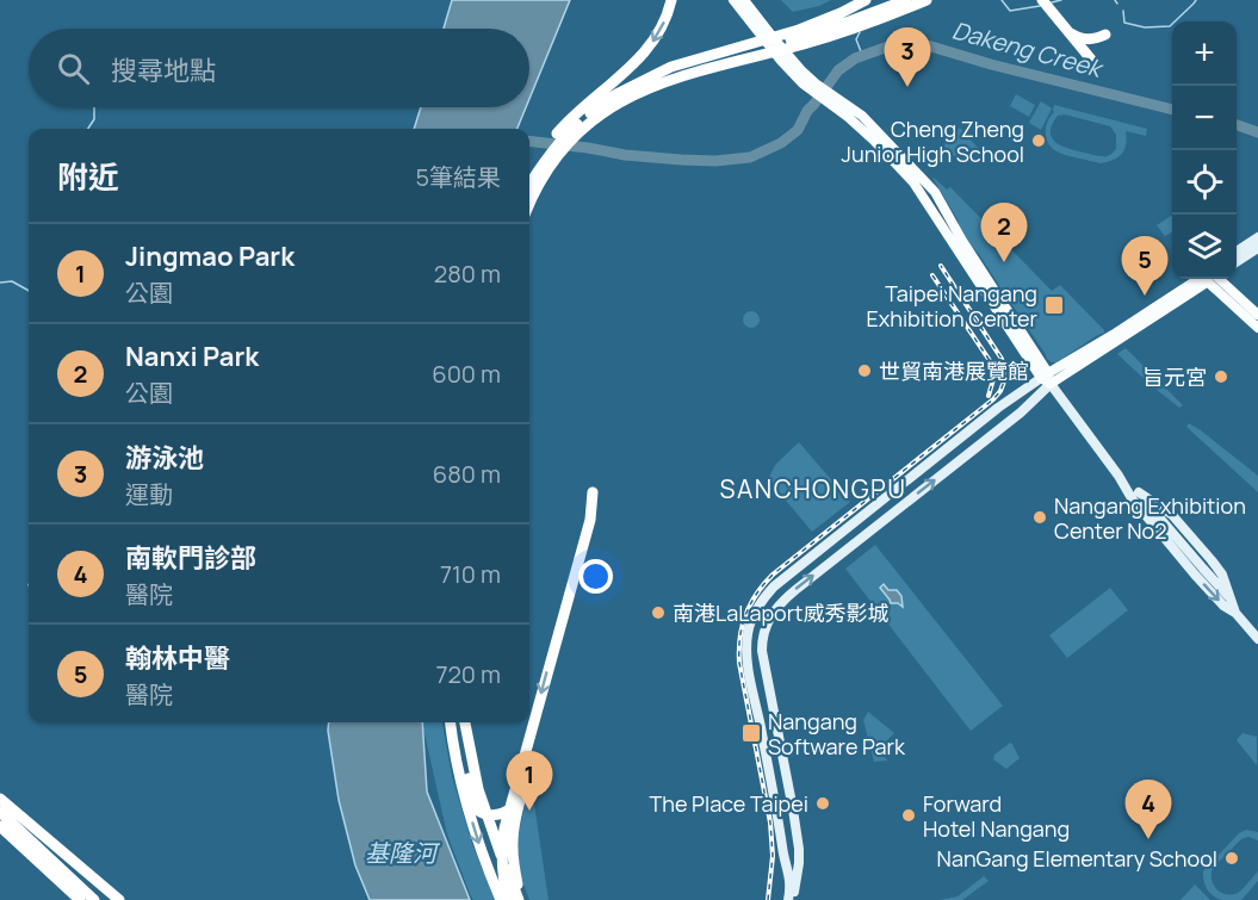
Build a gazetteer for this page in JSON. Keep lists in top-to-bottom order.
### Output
{
  "districts": ["SANCHONGPU"],
  "water": ["Dakeng Creek", "基隆河"],
  "places": {
    "other": [
      "Cheng Zheng Junior High School",
      "世貿南港展覽館",
      "旨元宮",
      "Nangang Exhibition Center No2",
      "南港LaLaport威秀影城",
      "The Place Taipei",
      "Forward Hotel Nangang",
      "NanGang Elementary School"
    ],
    "transit": ["Taipei Nangang Exhibition Center", "Nangang Software Park"]
  },
  "page": {
    "map_buttons": ["+", "−"],
    "pins": [
      "3",
      "2",
      "5",
      "1",
      "4"
    ],
    "search": "搜尋地點",
    "heading": ["附近", "5筆結果"],
    "list": [
      {
        "mark": "1",
        "name": "Jingmao Park",
        "note": "公園",
        "value": "280 m"
      },
      {
        "mark": "2",
        "name": "Nanxi Park",
        "note": "公園",
        "value": "600 m"
      },
      {
        "mark": "3",
        "name": "游泳池",
        "note": "運動",
        "value": "680 m"
      },
      {
        "mark": "4",
        "name": "南軟門診部",
        "note": "醫院",
        "value": "710 m"
      },
      {
        "mark": "5",
        "name": "翰林中醫",
        "note": "醫院",
        "value": "720 m"
      }
    ]
  }
}
